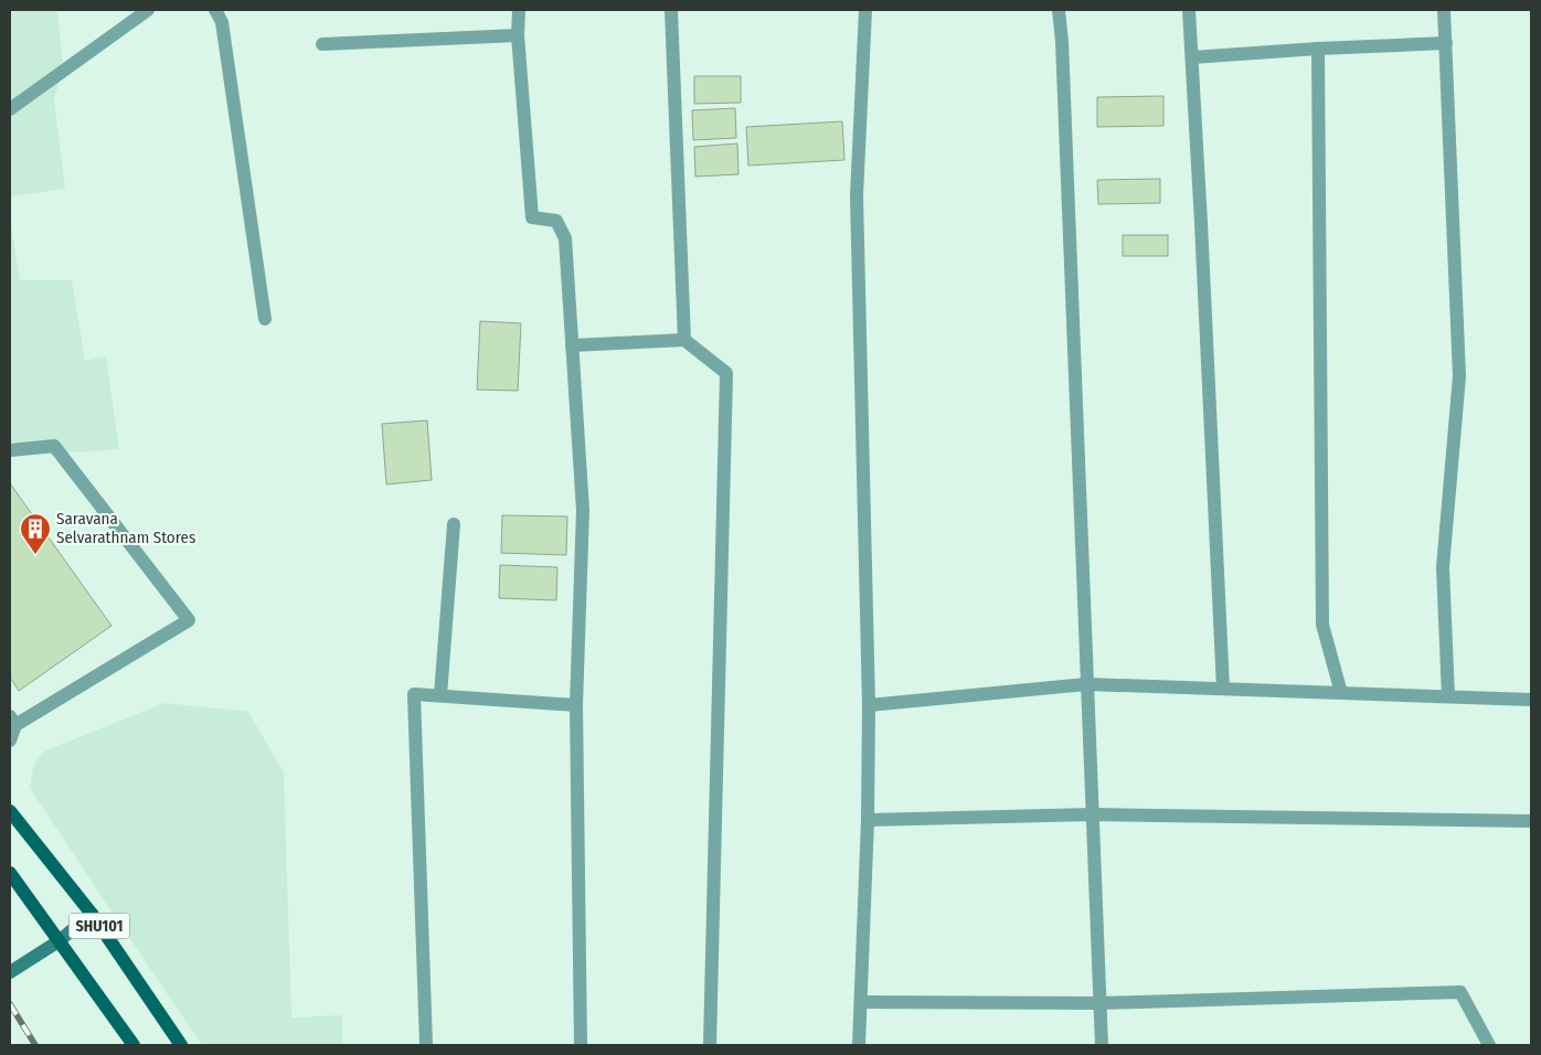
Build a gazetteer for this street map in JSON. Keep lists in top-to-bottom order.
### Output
{
  "streets": {
    "main road": ["SHU101"]
  },
  "places": {
    "building": ["Saravana Selvarathnam Stores"]
  }
}
